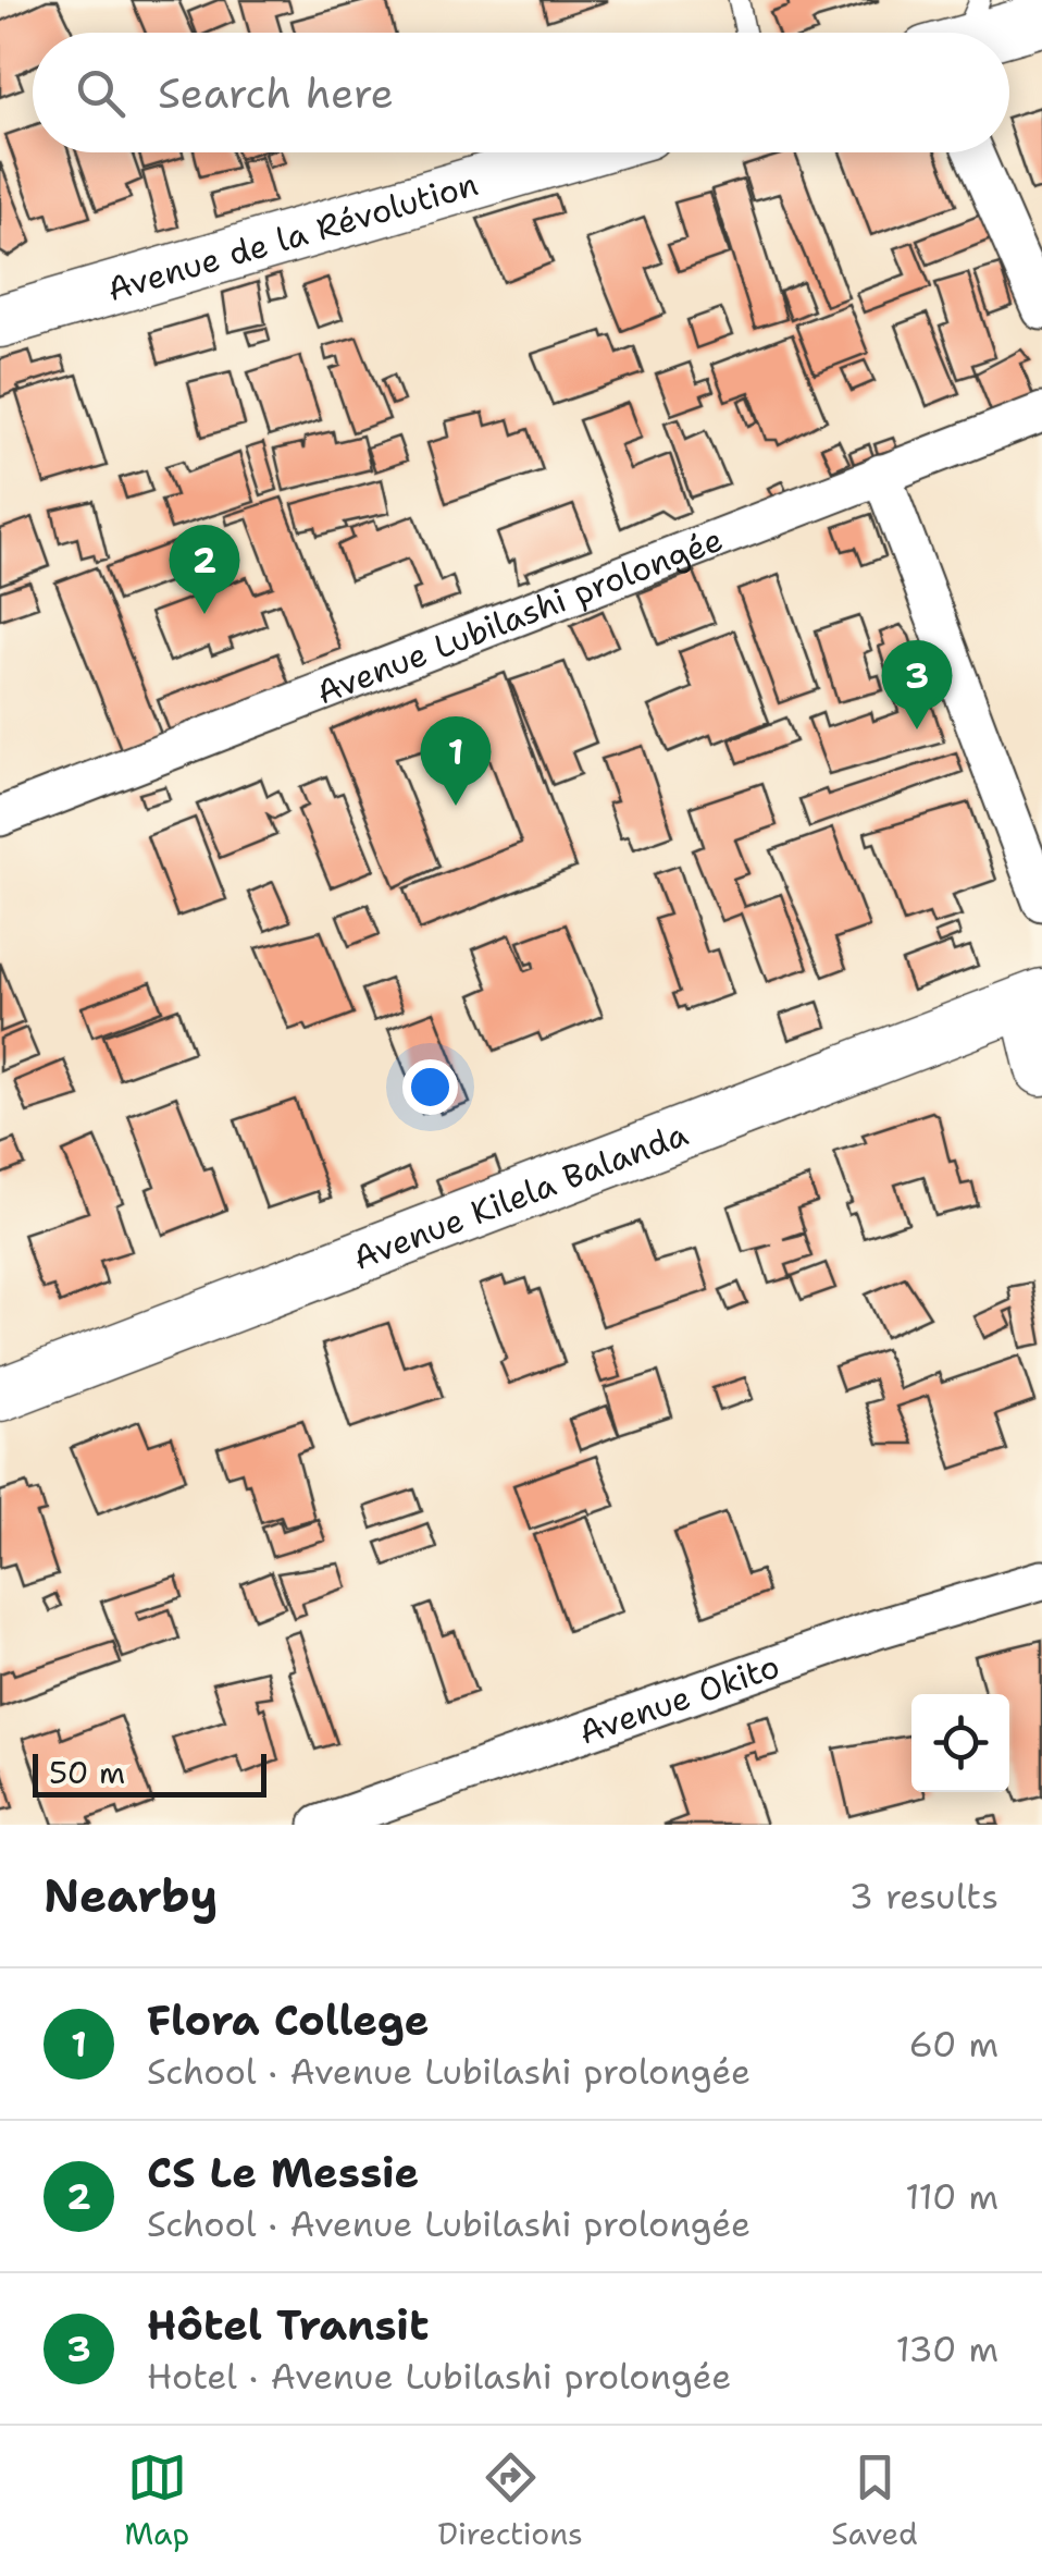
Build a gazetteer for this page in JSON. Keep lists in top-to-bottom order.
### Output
{
  "streets": {
    "main road": ["Avenue de la Révolution", "Avenue Kilela Balanda"],
    "street": ["Avenue Lubilashi prolongée", "Avenue Okito"]
  },
  "scale_bar": "50 m",
  "page": {
    "search": "Search here",
    "pins": ["2", "3", "1"],
    "scale": "50 m",
    "heading": ["Nearby", "3 results"],
    "list": [
      {
        "mark": "1",
        "name": "Flora College",
        "note": "School · Avenue Lubilashi prolongée",
        "value": "60 m"
      },
      {
        "mark": "2",
        "name": "CS Le Messie",
        "note": "School · Avenue Lubilashi prolongée",
        "value": "110 m"
      },
      {
        "mark": "3",
        "name": "Hôtel Transit",
        "note": "Hotel · Avenue Lubilashi prolongée",
        "value": "130 m"
      }
    ],
    "nav": ["Map", "Directions", "Saved"]
  }
}
